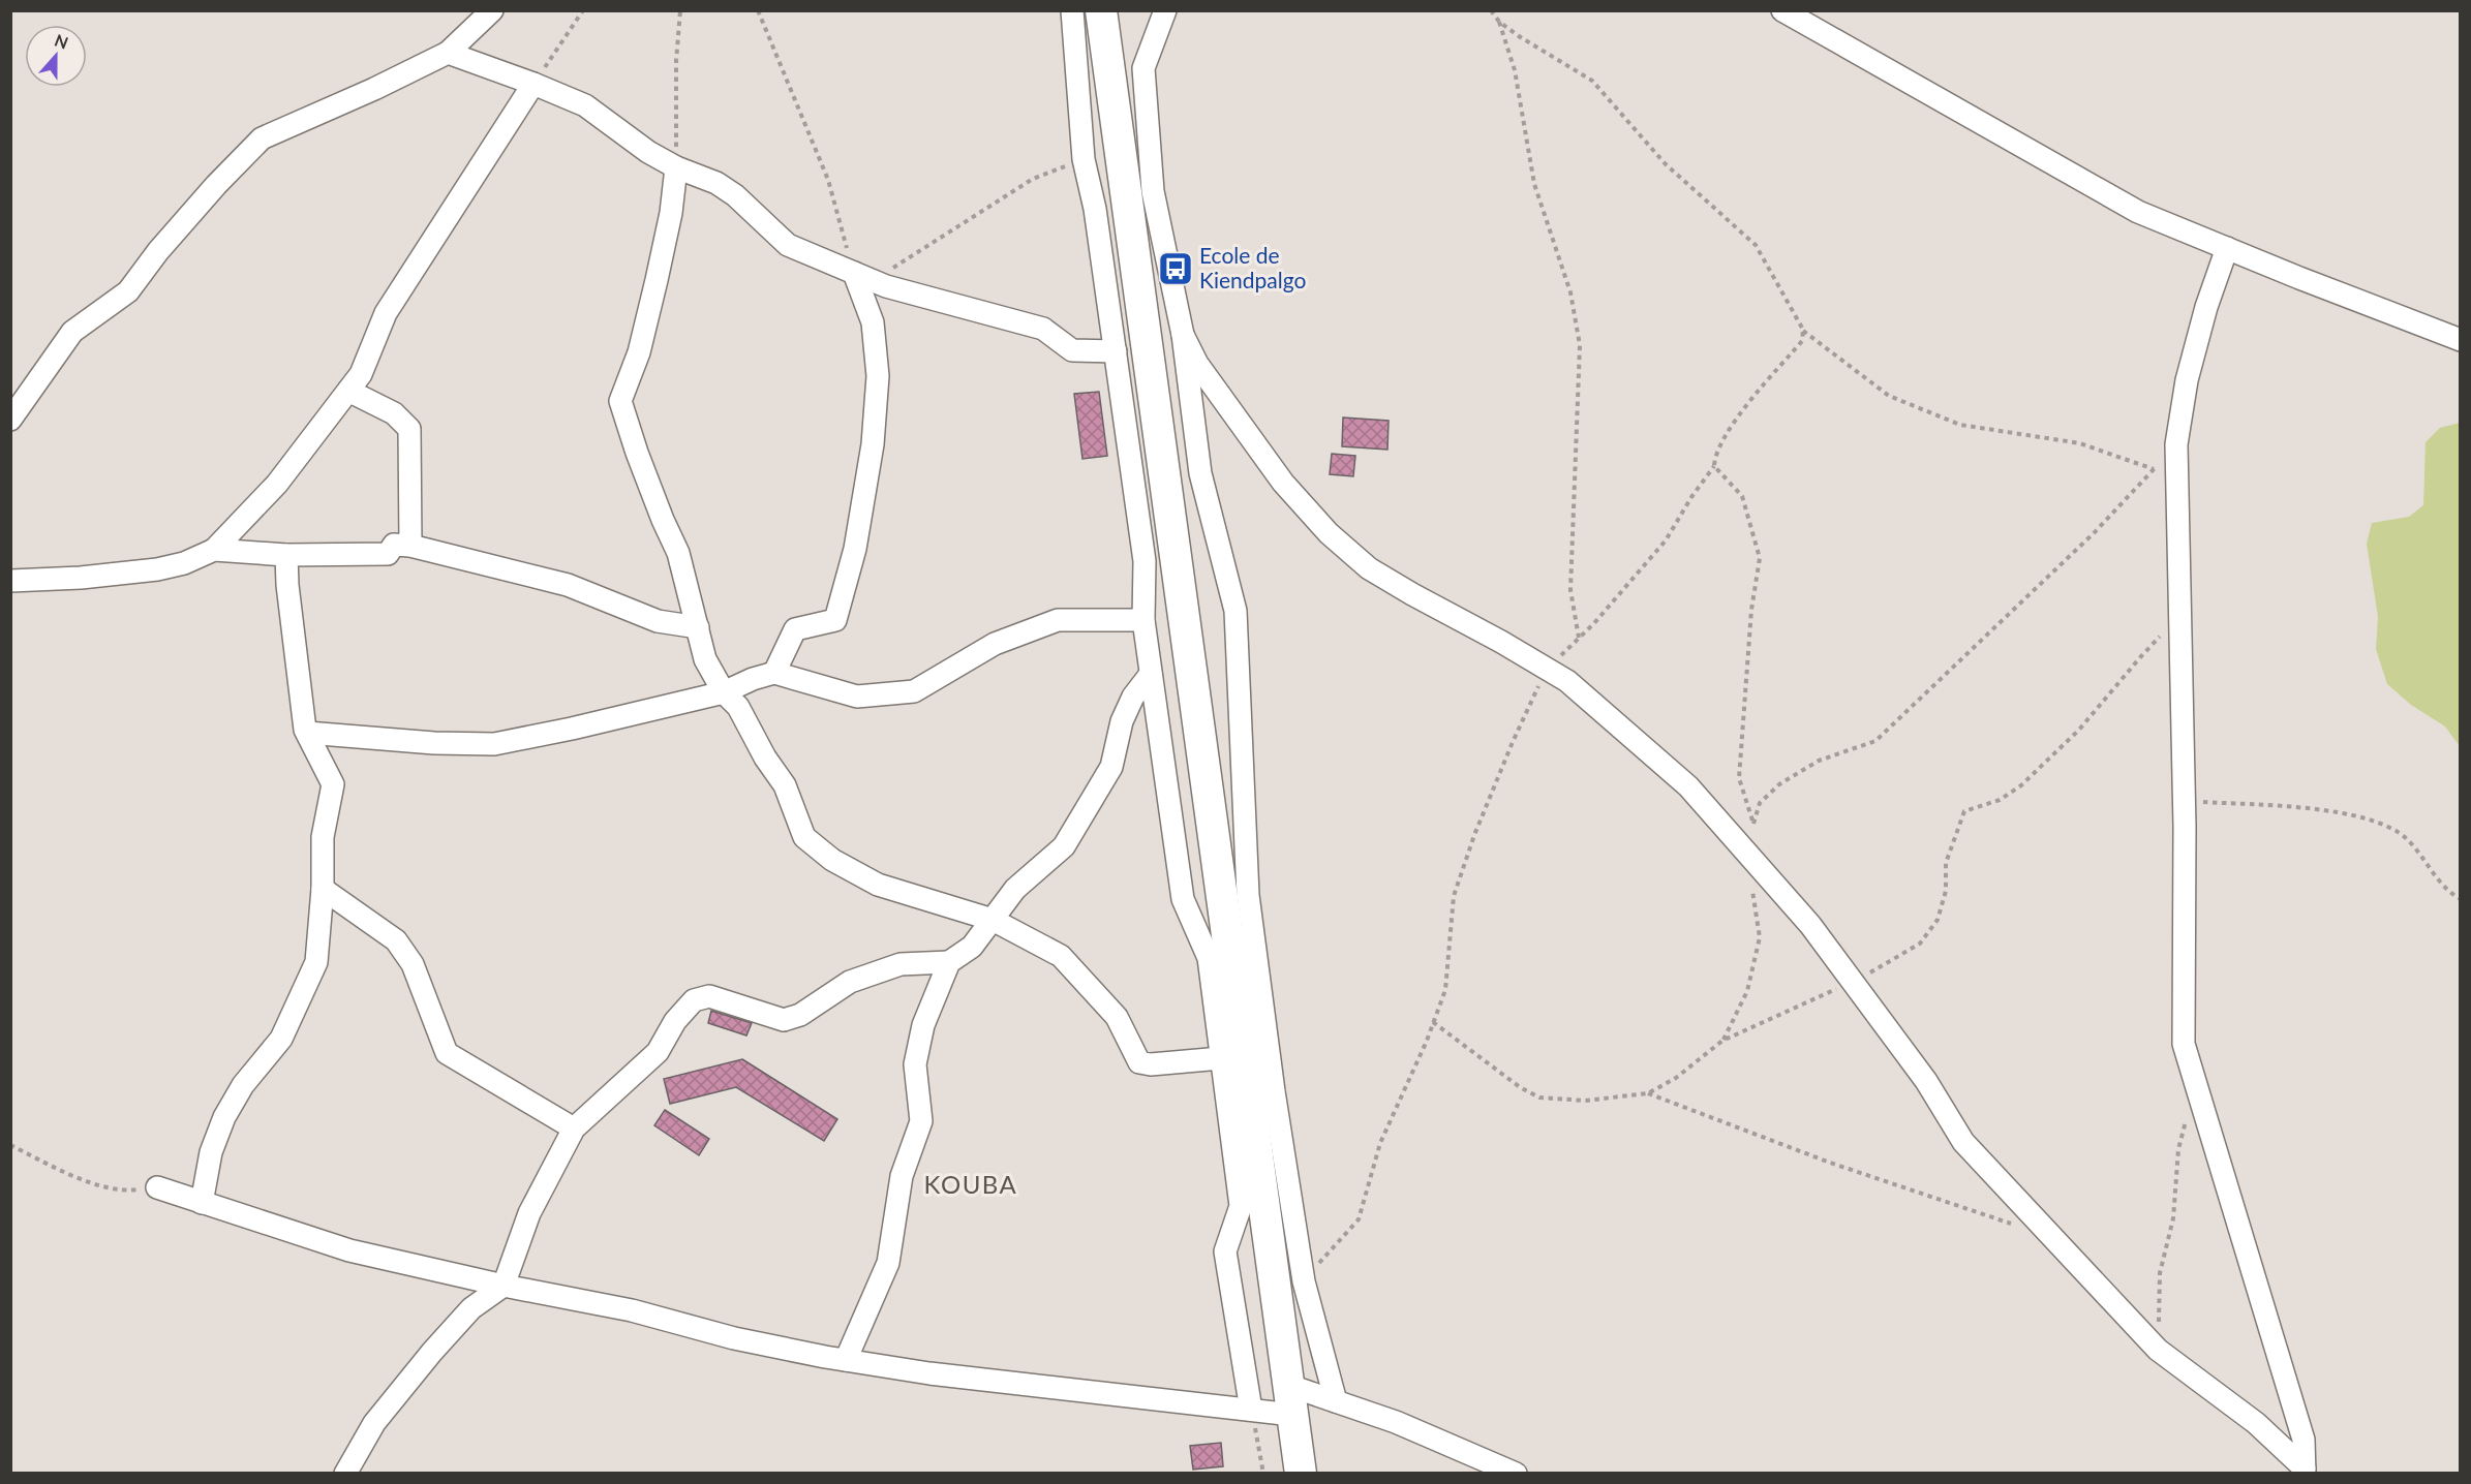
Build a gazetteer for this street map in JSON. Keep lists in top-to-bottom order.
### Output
{
  "districts": ["KOUBA"],
  "places": {
    "bus stop": ["Ecole de Kiendpalgo"]
  },
  "north": "top"
}
